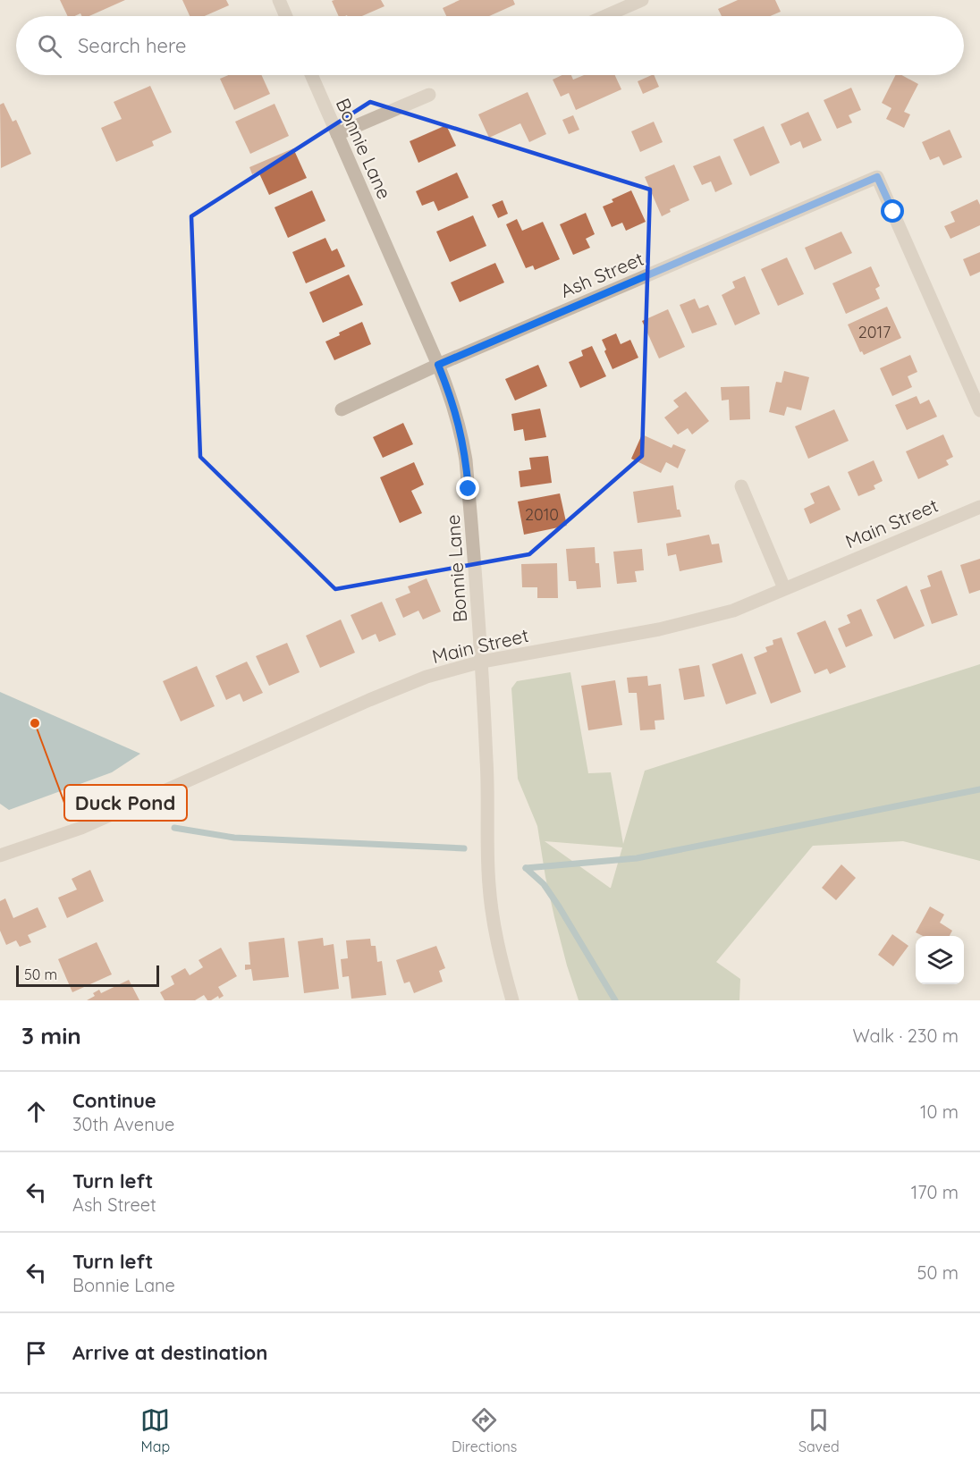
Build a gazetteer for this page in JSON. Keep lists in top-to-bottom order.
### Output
{
  "streets": {
    "street": ["Bonnie Lane", "Ash Street", "Main Street"]
  },
  "crossings": [
    ["Bonnie Lane", "Ash Street"],
    ["Bonnie Lane", "Main Street"]
  ],
  "places": ["Duck Pond"],
  "house_numbers": ["2017", "2010"],
  "scale_bar": "50 m",
  "page": {
    "search": "Search here",
    "scale": "50 m",
    "heading": ["3 min", "Walk · 230 m"],
    "list": [
      ["Continue", "30th Avenue", "10 m"],
      ["Turn left", "Ash Street", "170 m"],
      ["Turn left", "Bonnie Lane", "50 m"],
      "Arrive at destination"
    ],
    "nav": ["Map", "Directions", "Saved"]
  }
}
